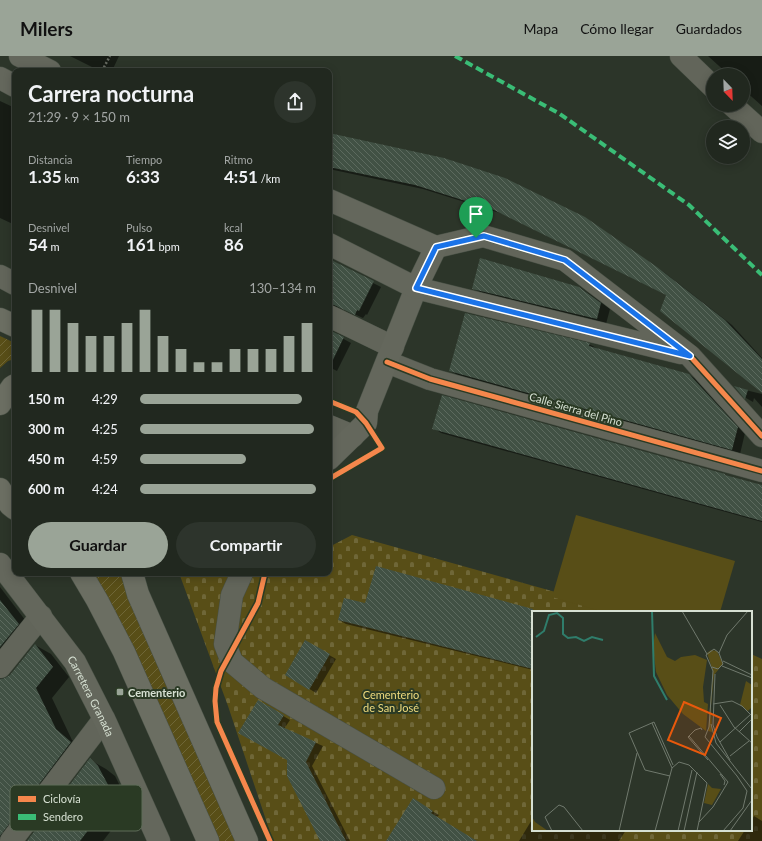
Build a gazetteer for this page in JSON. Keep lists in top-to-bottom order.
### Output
{
  "streets": {
    "street": ["Calle Sierra del Pino", "Carretera Granada"]
  },
  "parks": ["Cementerio de San José"],
  "places": {
    "transit": ["Cementerio"]
  },
  "legend": ["Ciclovía", "Sendero"],
  "north": "bottom right",
  "page": {
    "header": "Milers",
    "nav": ["Mapa", "Cómo llegar", "Guardados"],
    "heading": ["Carrera nocturna", "21:29 · 9 × 150 m"],
    "stats": [
      ["Distancia", "1.35 km"],
      ["Tiempo", "6:33"],
      ["Ritmo", "4:51 /km"],
      ["Desnivel", "54 m"],
      ["Pulso", "161 bpm"],
      ["kcal", "86"]
    ],
    "chart": ["Desnivel", "130–134 m"],
    "list": [
      {
        "name": "150 m",
        "note": "4:29"
      },
      {
        "name": "300 m",
        "note": "4:25"
      },
      {
        "name": "450 m",
        "note": "4:59"
      },
      {
        "name": "600 m",
        "note": "4:24"
      }
    ],
    "buttons": ["Guardar", "Compartir"]
  }
}
